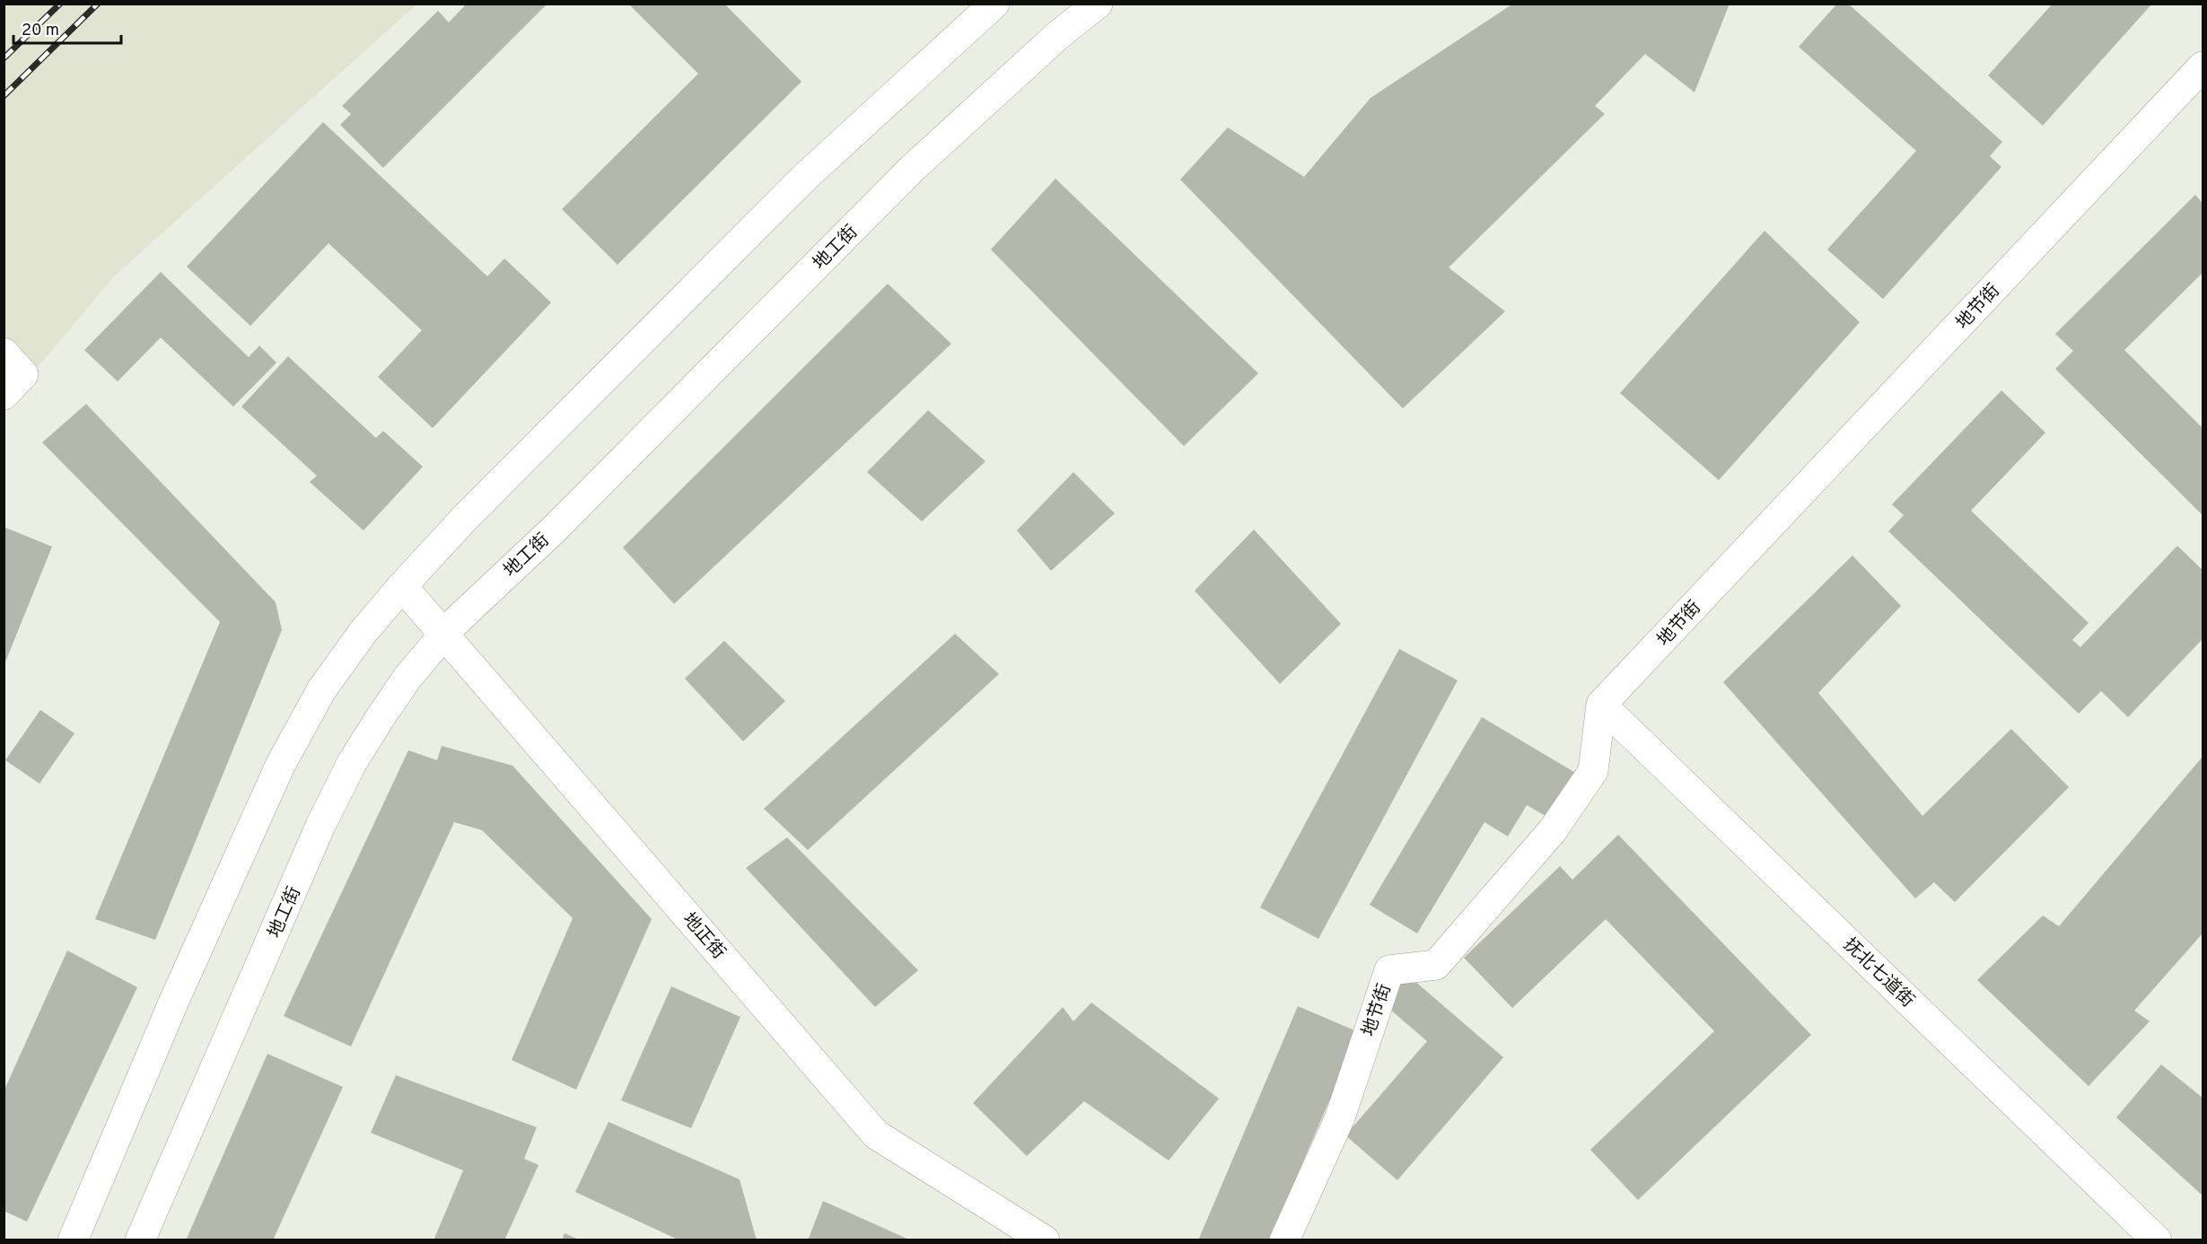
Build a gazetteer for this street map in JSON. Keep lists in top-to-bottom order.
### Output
{
  "streets": {
    "main road": [
      "地工街",
      "地节街",
      "地正街",
      "抚北七道街"
    ]
  },
  "crossings": [
    ["地工街", "地正街"],
    ["地节街", "抚北七道街"]
  ],
  "scale_bar": "20 m"
}
